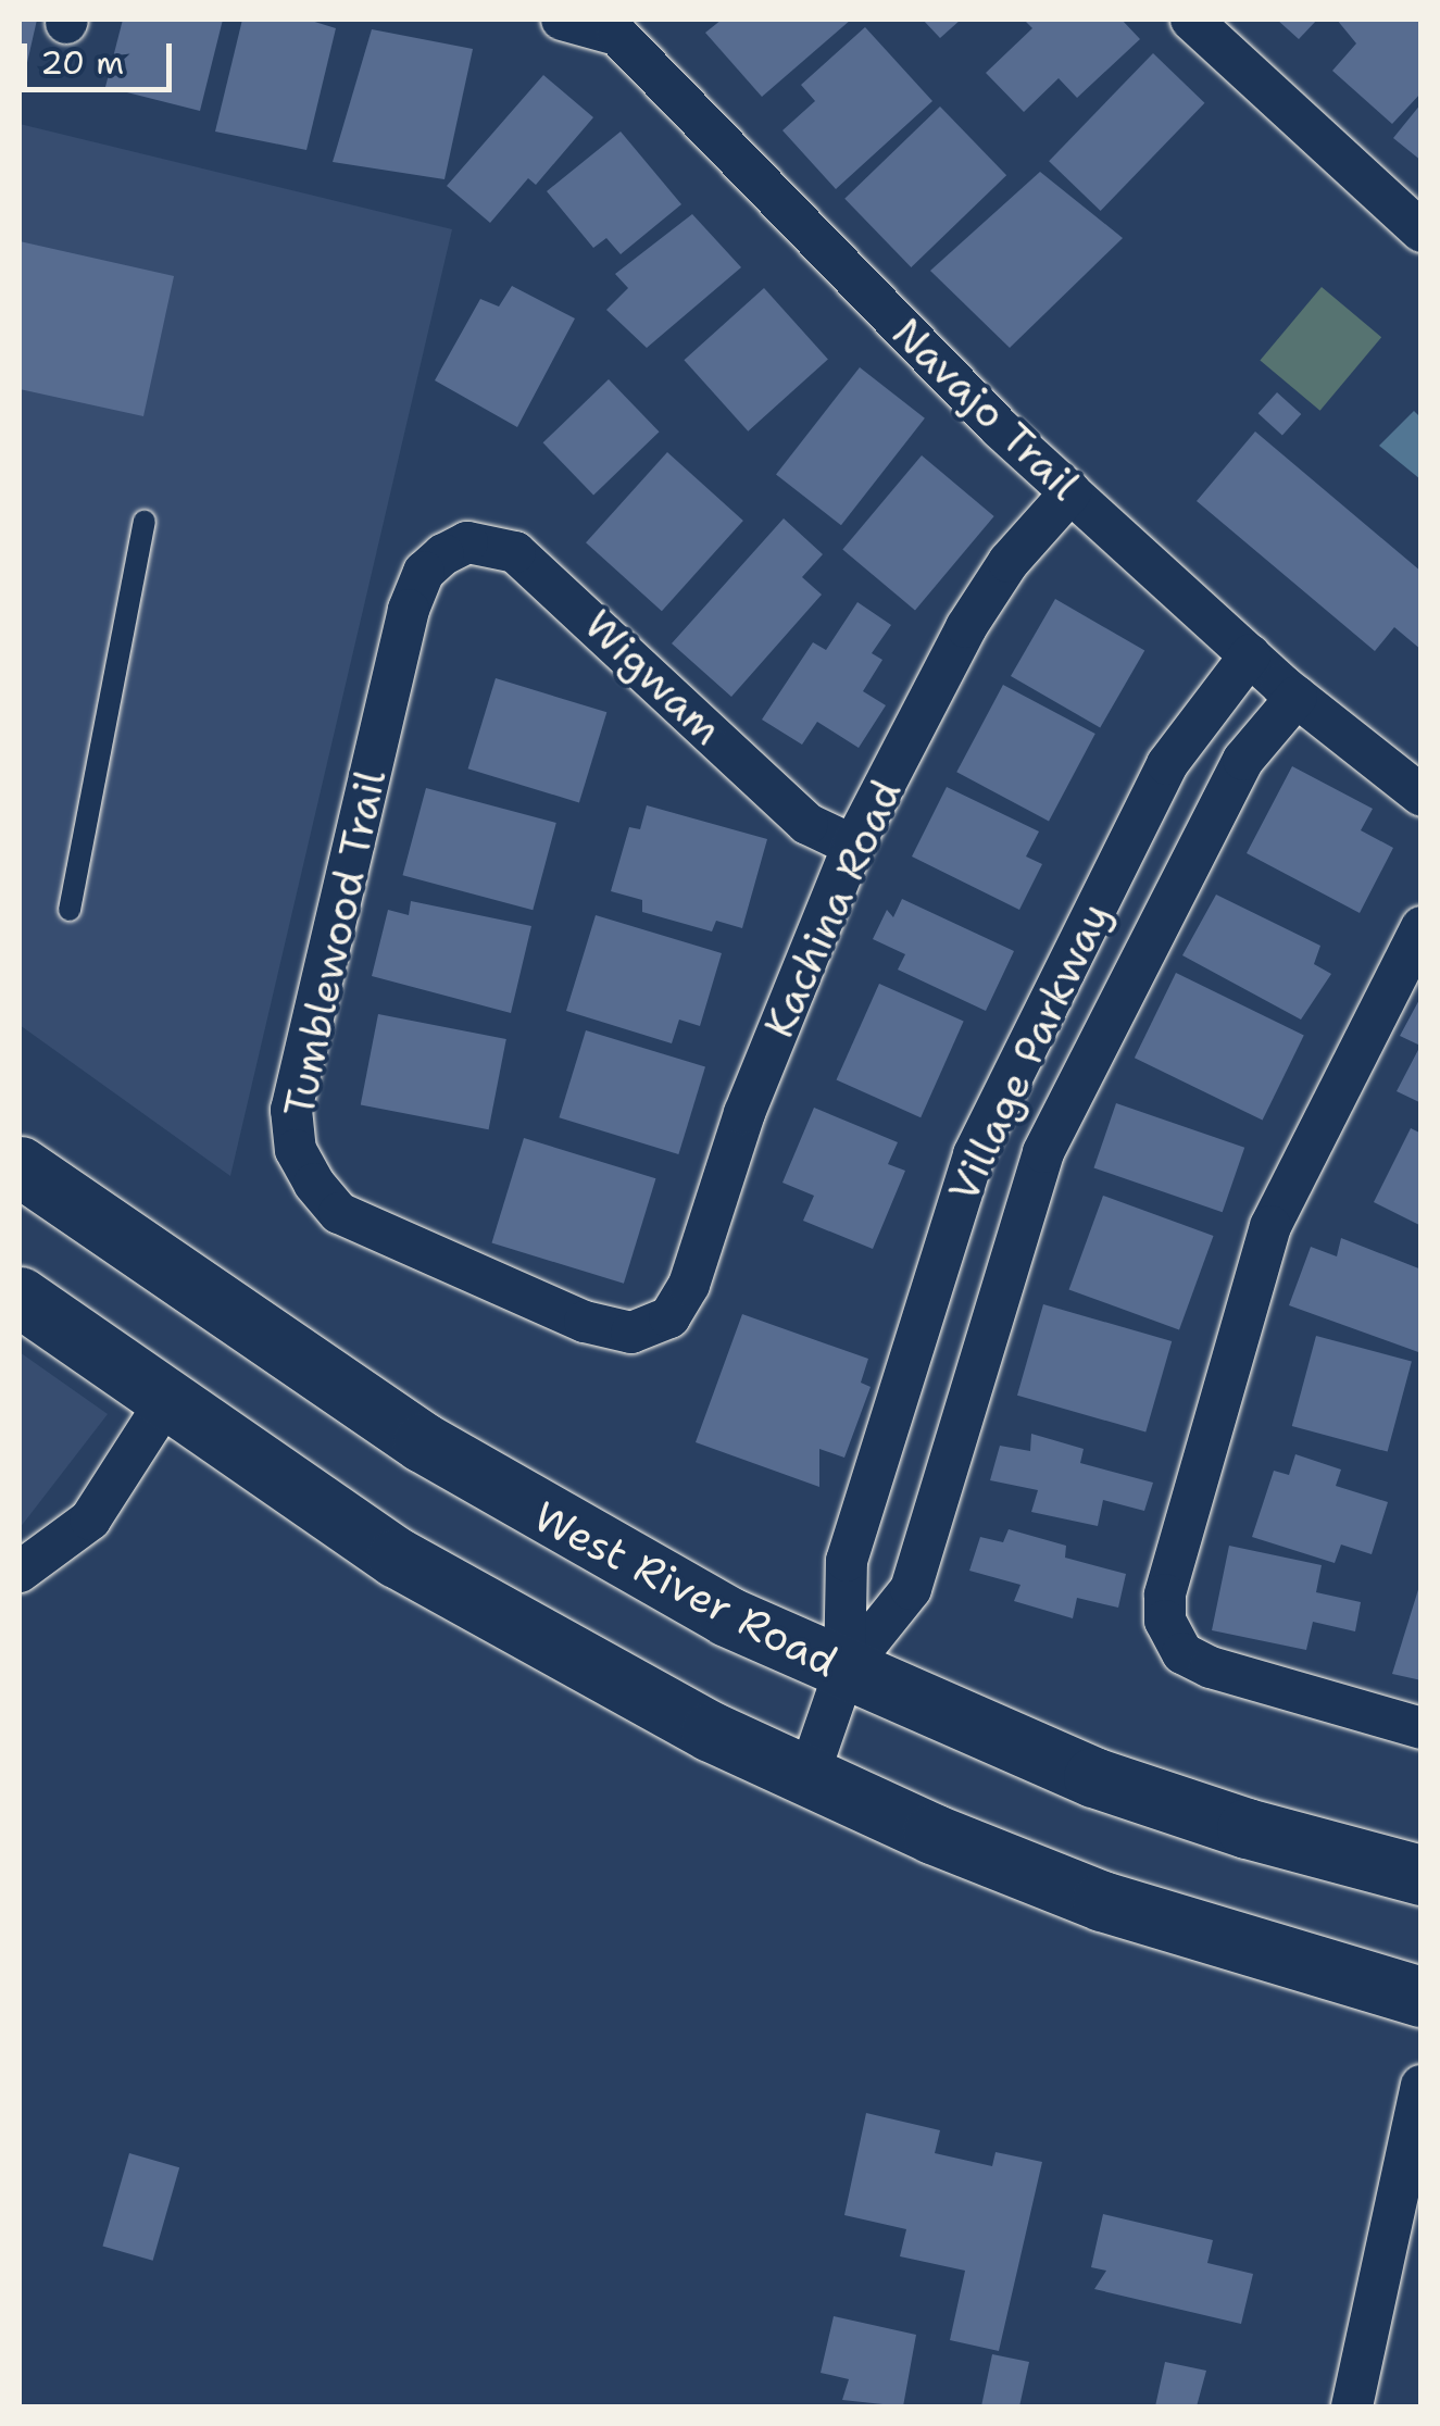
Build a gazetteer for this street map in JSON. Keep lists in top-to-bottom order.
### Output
{
  "streets": {
    "main road": ["West River Road"],
    "street": [
      "Navajo Trail",
      "Wigwam",
      "Kachina Road",
      "Tumblewood Trail",
      "Village Parkway"
    ]
  },
  "crossings": [
    ["Navajo Trail", "Kachina Road"],
    ["Navajo Trail", "Village Parkway"],
    ["Wigwam", "Kachina Road"],
    ["Wigwam", "Tumblewood Trail"],
    ["Kachina Road", "Tumblewood Trail"],
    ["Village Parkway", "West River Road"]
  ],
  "scale_bar": "20 m"
}
